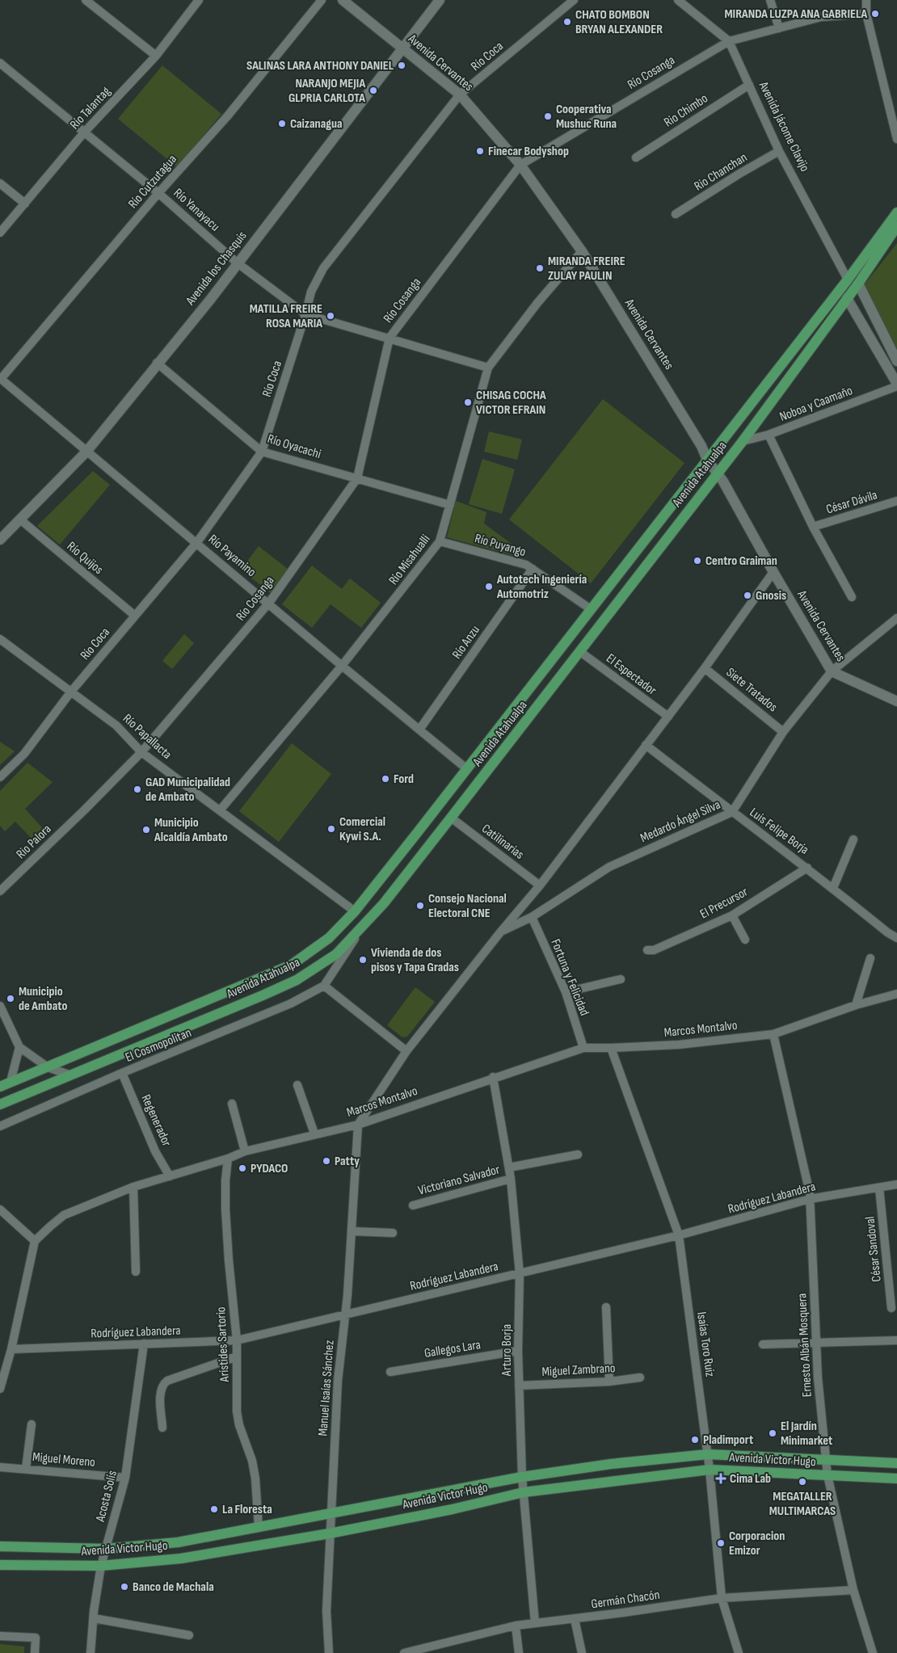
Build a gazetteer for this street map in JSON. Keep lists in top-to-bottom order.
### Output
{
  "streets": {
    "main road": ["Avenida Atahualpa", "Avenida Victor Hugo"],
    "street": [
      "Río Coca",
      "Avenida Cervantes",
      "Río Cosanga",
      "Río Talantag",
      "Rio Chimbo",
      "Avenida Jácome Clavijo",
      "Rio Chanchan",
      "Río Cutzutagua",
      "Río Yanayacu",
      "Avenida los Chasquis",
      "Noboa y Caamaño",
      "Río Oyacachi",
      "César Dávila",
      "Río Puyango",
      "Río Payamino",
      "Río Quijos",
      "Río Misahualli",
      "Río Anzu",
      "El Espectador",
      "Siete Tratados",
      "Río Papallacta",
      "Medardo Ángel Silva",
      "Luis Felipe Borja",
      "Rio Palora",
      "Catilinarias",
      "El Precursor",
      "Fortuna y Felicidad",
      "Marcos Montalvo",
      "El Cosmopolitan",
      "Regenerador",
      "Victoriano Salvador",
      "Rodríguez Labandera",
      "César Sandoval",
      "Arístides Sartorio",
      "Isaías Toro Ruiz",
      "Ernesto Albán Mosquera",
      "Gallegos Lara",
      "Arturo Borja",
      "Miguel Zambrano",
      "Manuel Isaías Sánchez",
      "Miguel Moreno",
      "Acosta Solís",
      "Germán Chacón"
    ]
  },
  "crossings": [
    ["Río Coca", "Avenida Cervantes"],
    ["Río Coca", "Río Yanayacu"],
    ["Río Coca", "Río Oyacachi"],
    ["Río Coca", "Río Payamino"],
    ["Río Coca", "Río Quijos"],
    ["Río Coca", "Río Papallacta"],
    ["Avenida Cervantes", "Río Cosanga"],
    ["Avenida Cervantes", "Avenida los Chasquis"],
    ["Avenida Cervantes", "Avenida Atahualpa"],
    ["Avenida Cervantes", "Río Misahualli"],
    ["Avenida Cervantes", "Medardo Ángel Silva"],
    ["Río Cosanga", "Avenida Jácome Clavijo"],
    ["Río Cosanga", "Río Yanayacu"],
    ["Río Cosanga", "Río Oyacachi"],
    ["Río Cosanga", "Río Payamino"],
    ["Río Cosanga", "Río Papallacta"],
    ["Río Cosanga", "Rio Palora"],
    ["Río Talantag", "Río Yanayacu"],
    ["Rio Chimbo", "Avenida Jácome Clavijo"],
    ["Avenida Jácome Clavijo", "Rio Chanchan"],
    ["Avenida Jácome Clavijo", "Avenida Atahualpa"],
    ["Río Cutzutagua", "Río Yanayacu"],
    ["Río Cutzutagua", "Río Payamino"],
    ["Río Yanayacu", "Avenida los Chasquis"],
    ["Río Yanayacu", "Río Misahualli"],
    ["Avenida los Chasquis", "Río Oyacachi"],
    ["Avenida los Chasquis", "Río Payamino"],
    ["Avenida los Chasquis", "Río Quijos"],
    ["Noboa y Caamaño", "Avenida Atahualpa"],
    ["Río Oyacachi", "Río Misahualli"],
    ["Avenida Atahualpa", "Río Puyango"],
    ["Avenida Atahualpa", "Río Payamino"],
    ["Avenida Atahualpa", "El Espectador"],
    ["Avenida Atahualpa", "Río Papallacta"],
    ["Avenida Atahualpa", "Catilinarias"],
    ["Río Puyango", "Río Misahualli"],
    ["Río Puyango", "Río Anzu"],
    ["Río Payamino", "Río Misahualli"],
    ["Río Payamino", "Río Anzu"],
    ["Río Misahualli", "Río Papallacta"],
    ["Siete Tratados", "Medardo Ángel Silva"],
    ["Medardo Ángel Silva", "Luis Felipe Borja"],
    ["Medardo Ángel Silva", "Fortuna y Felicidad"],
    ["Luis Felipe Borja", "El Precursor"],
    ["Fortuna y Felicidad", "Marcos Montalvo"],
    ["Marcos Montalvo", "Regenerador"],
    ["Marcos Montalvo", "Arístides Sartorio"],
    ["Marcos Montalvo", "Isaías Toro Ruiz"],
    ["Marcos Montalvo", "Ernesto Albán Mosquera"],
    ["Marcos Montalvo", "Arturo Borja"],
    ["Marcos Montalvo", "Manuel Isaías Sánchez"],
    ["El Cosmopolitan", "Regenerador"],
    ["Victoriano Salvador", "Arturo Borja"],
    ["Rodríguez Labandera", "César Sandoval"],
    ["Rodríguez Labandera", "Arístides Sartorio"],
    ["Rodríguez Labandera", "Isaías Toro Ruiz"],
    ["Rodríguez Labandera", "Ernesto Albán Mosquera"],
    ["Rodríguez Labandera", "Arturo Borja"],
    ["Rodríguez Labandera", "Manuel Isaías Sánchez"],
    ["Rodríguez Labandera", "Acosta Solís"],
    ["Arístides Sartorio", "Avenida Victor Hugo"],
    ["Isaías Toro Ruiz", "Avenida Victor Hugo"],
    ["Isaías Toro Ruiz", "Germán Chacón"],
    ["Ernesto Albán Mosquera", "Avenida Victor Hugo"],
    ["Ernesto Albán Mosquera", "Germán Chacón"],
    ["Gallegos Lara", "Arturo Borja"],
    ["Arturo Borja", "Miguel Zambrano"],
    ["Arturo Borja", "Avenida Victor Hugo"],
    ["Arturo Borja", "Germán Chacón"],
    ["Manuel Isaías Sánchez", "Avenida Victor Hugo"],
    ["Miguel Moreno", "Acosta Solís"],
    ["Avenida Victor Hugo", "Acosta Solís"]
  ],
  "places": {
    "other": [
      "MIRANDA LUZPA ANA GABRIELA",
      "CHATO BOMBON BRYAN ALEXANDER",
      "SALINAS LARA ANTHONY DANIEL",
      "NARANJO MEJIA GLPRIA CARLOTA",
      "Cooperativa Mushuc Runa",
      "Caizanagua",
      "Finecar Bodyshop",
      "MIRANDA FREIRE ZULAY PAULIN",
      "MATILLA FREIRE ROSA MARIA",
      "CHISAG COCHA VICTOR EFRAIN",
      "Centro Graiman",
      "Autotech Ingeniería Automotriz",
      "Gnosis",
      "Ford",
      "GAD Municipalidad de Ambato",
      "Comercial Kywi S.A.",
      "Municipio Alcaldía Ambato",
      "Consejo Nacional Electoral CNE",
      "Vivienda de dos pisos y Tapa Gradas",
      "Municipio de Ambato",
      "Patty",
      "PYDACO",
      "El Jardín Minimarket",
      "Pladimport",
      "MEGATALLER MULTIMARCAS",
      "La Floresta",
      "Corporacion Emizor",
      "Banco de Machala"
    ],
    "health": ["Cima Lab"]
  }
}
